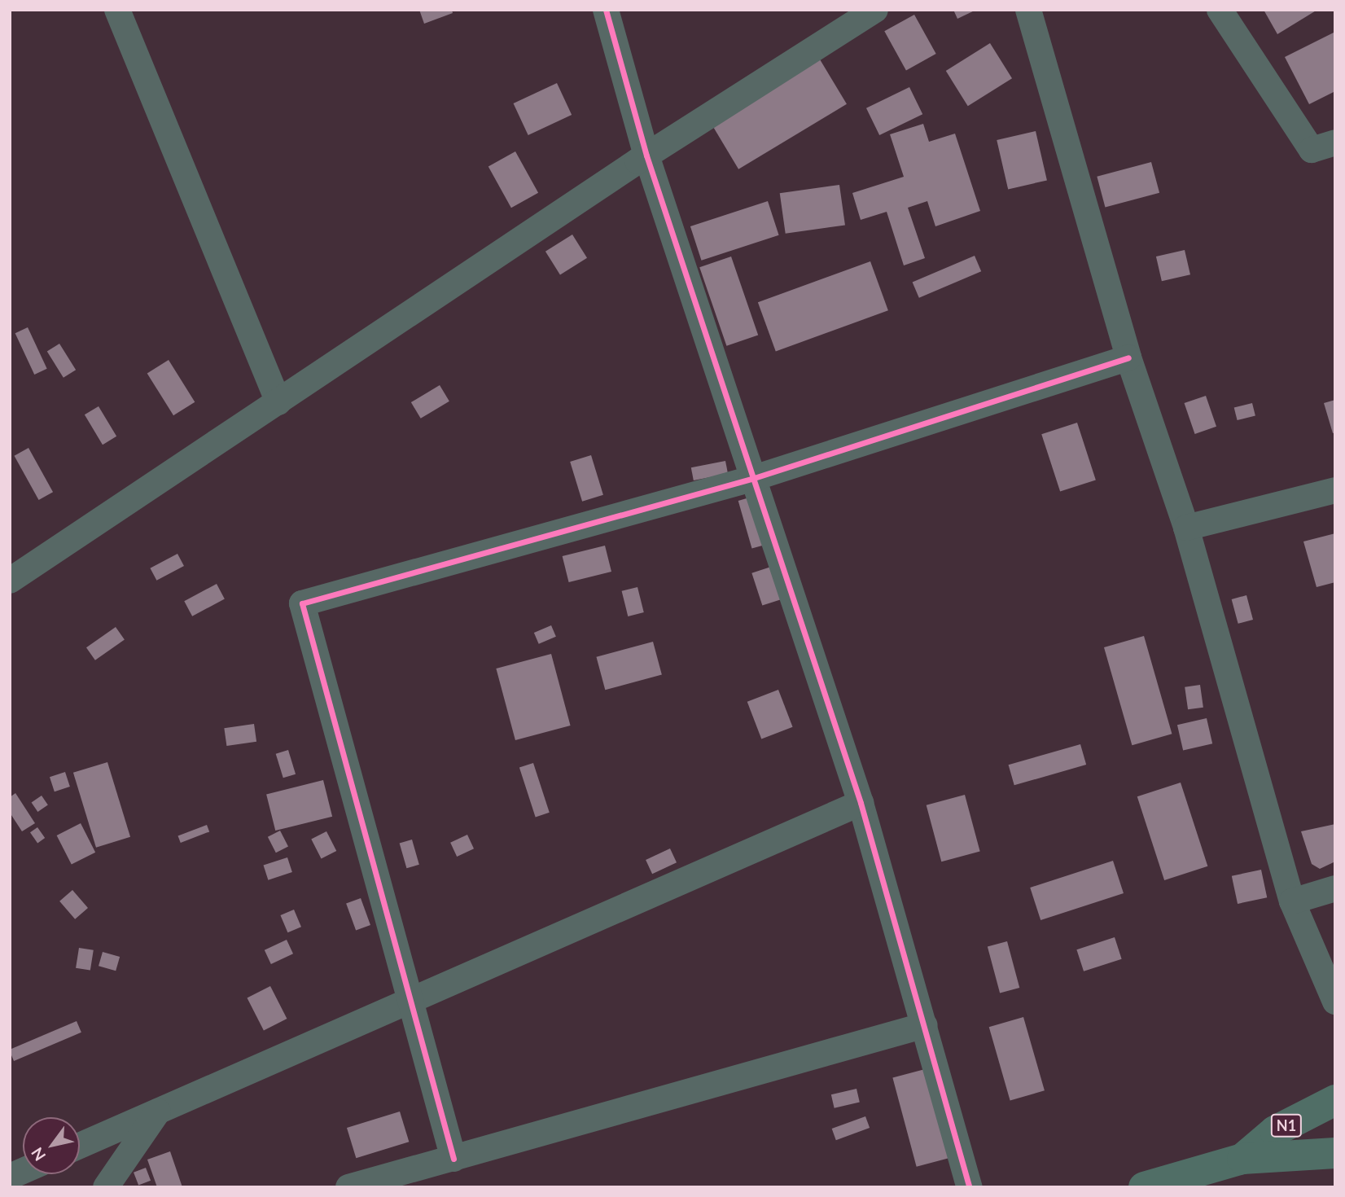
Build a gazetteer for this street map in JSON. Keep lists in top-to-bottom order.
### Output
{
  "streets": {
    "highway": ["N1"]
  },
  "north": "bottom left"
}
